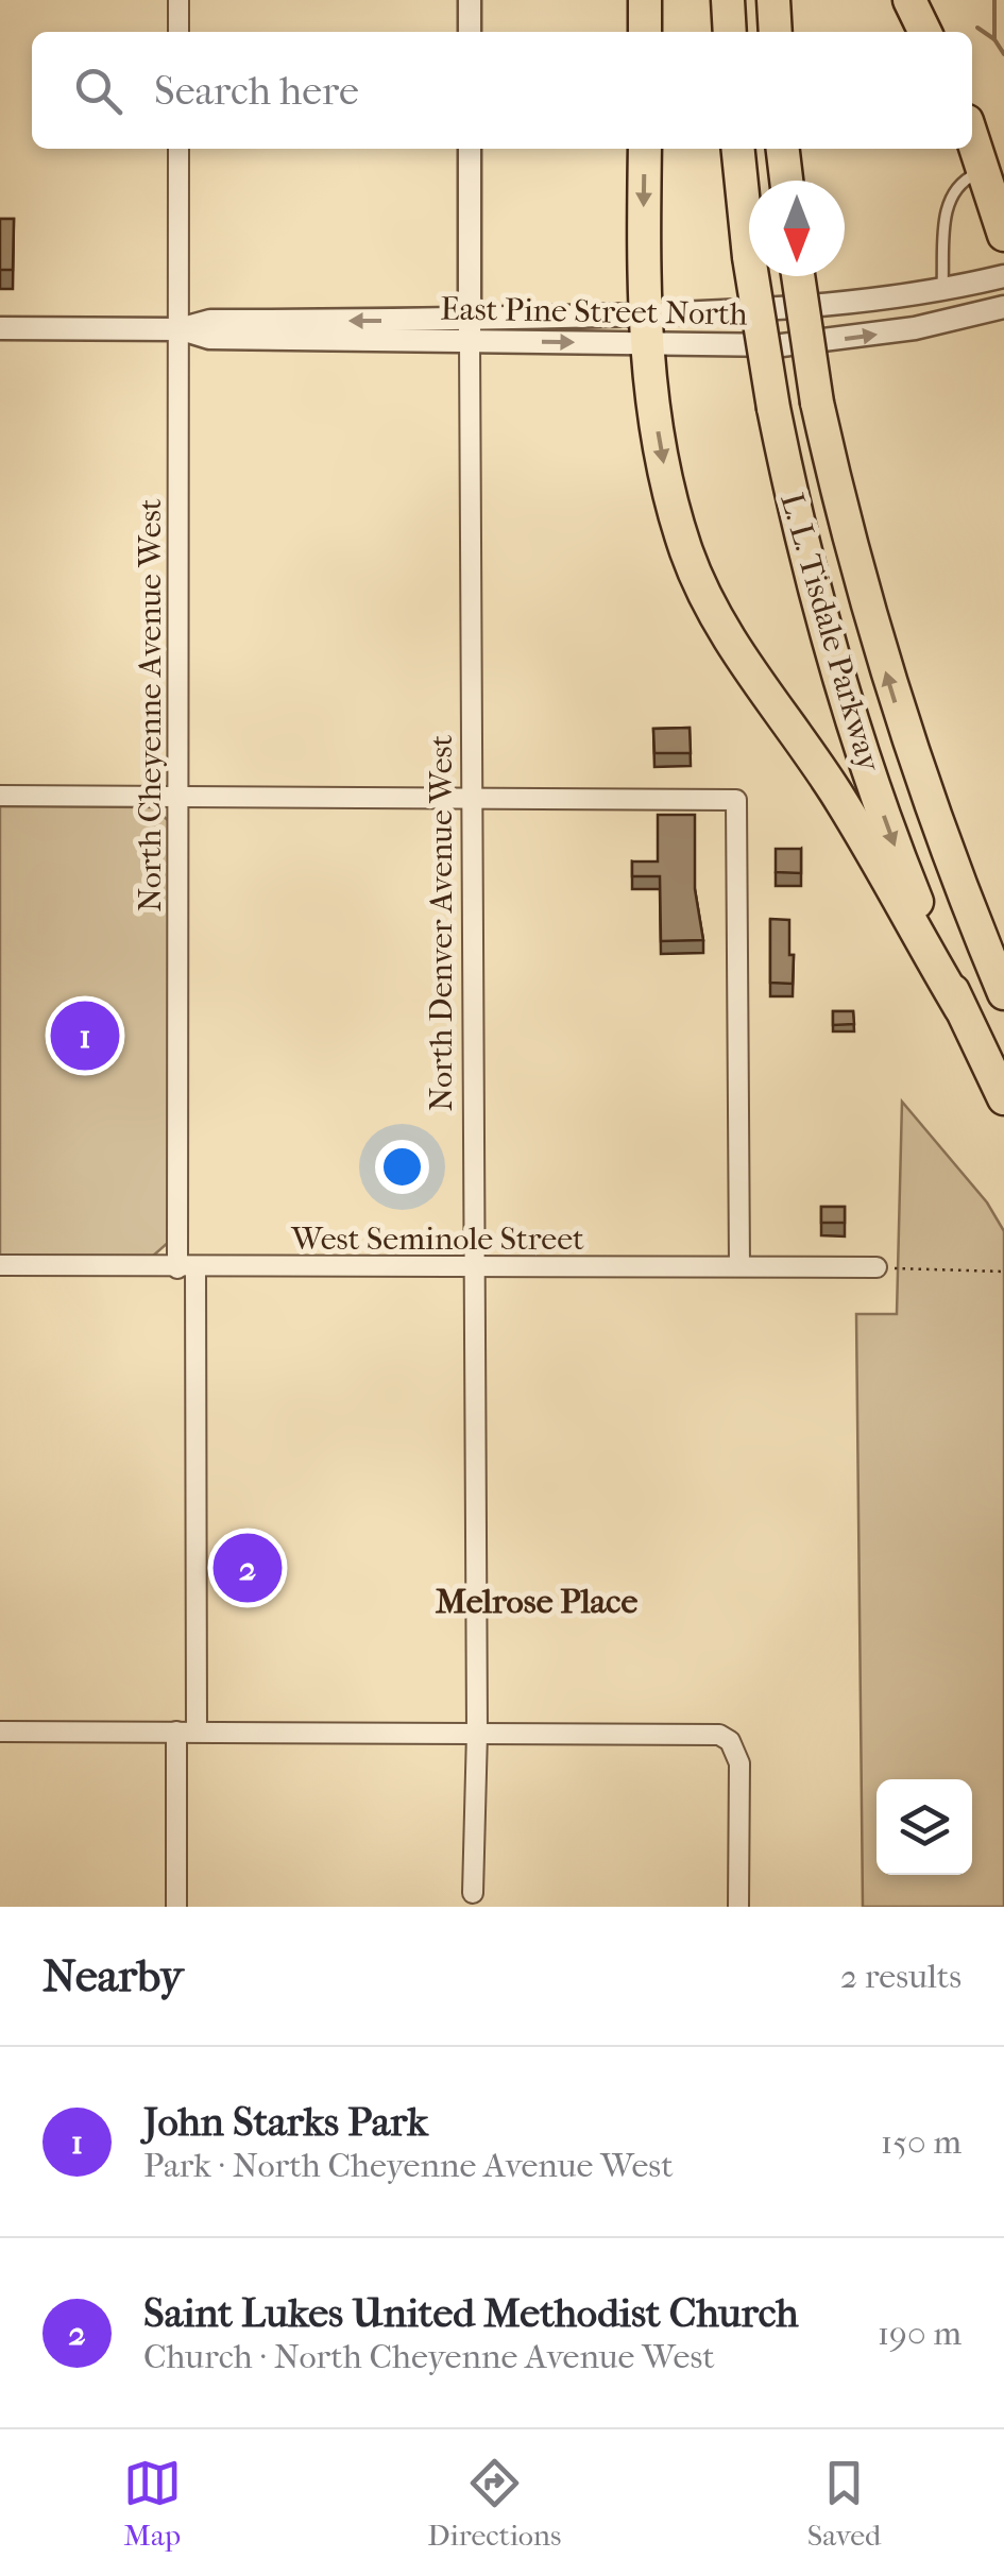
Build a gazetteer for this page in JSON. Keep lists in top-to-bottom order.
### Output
{
  "streets": {
    "highway": ["L. L. Tisdale Parkway"],
    "street": [
      "East Pine Street North",
      "North Cheyenne Avenue West",
      "North Denver Avenue West",
      "West Seminole Street"
    ]
  },
  "crossings": [
    ["East Pine Street North", "North Cheyenne Avenue West"],
    ["East Pine Street North", "North Denver Avenue West"],
    ["North Cheyenne Avenue West", "West Seminole Street"],
    ["North Denver Avenue West", "West Seminole Street"]
  ],
  "districts": ["Melrose Place"],
  "north": "bottom",
  "page": {
    "search": "Search here",
    "pins": ["1", "2"],
    "heading": ["Nearby", "2 results"],
    "list": [
      {
        "mark": "1",
        "name": "John Starks Park",
        "note": "Park · North Cheyenne Avenue West",
        "value": "150 m"
      },
      {
        "mark": "2",
        "name": "Saint Lukes United Methodist Church",
        "note": "Church · North Cheyenne Avenue West",
        "value": "190 m"
      }
    ],
    "nav": ["Map", "Directions", "Saved"]
  }
}
